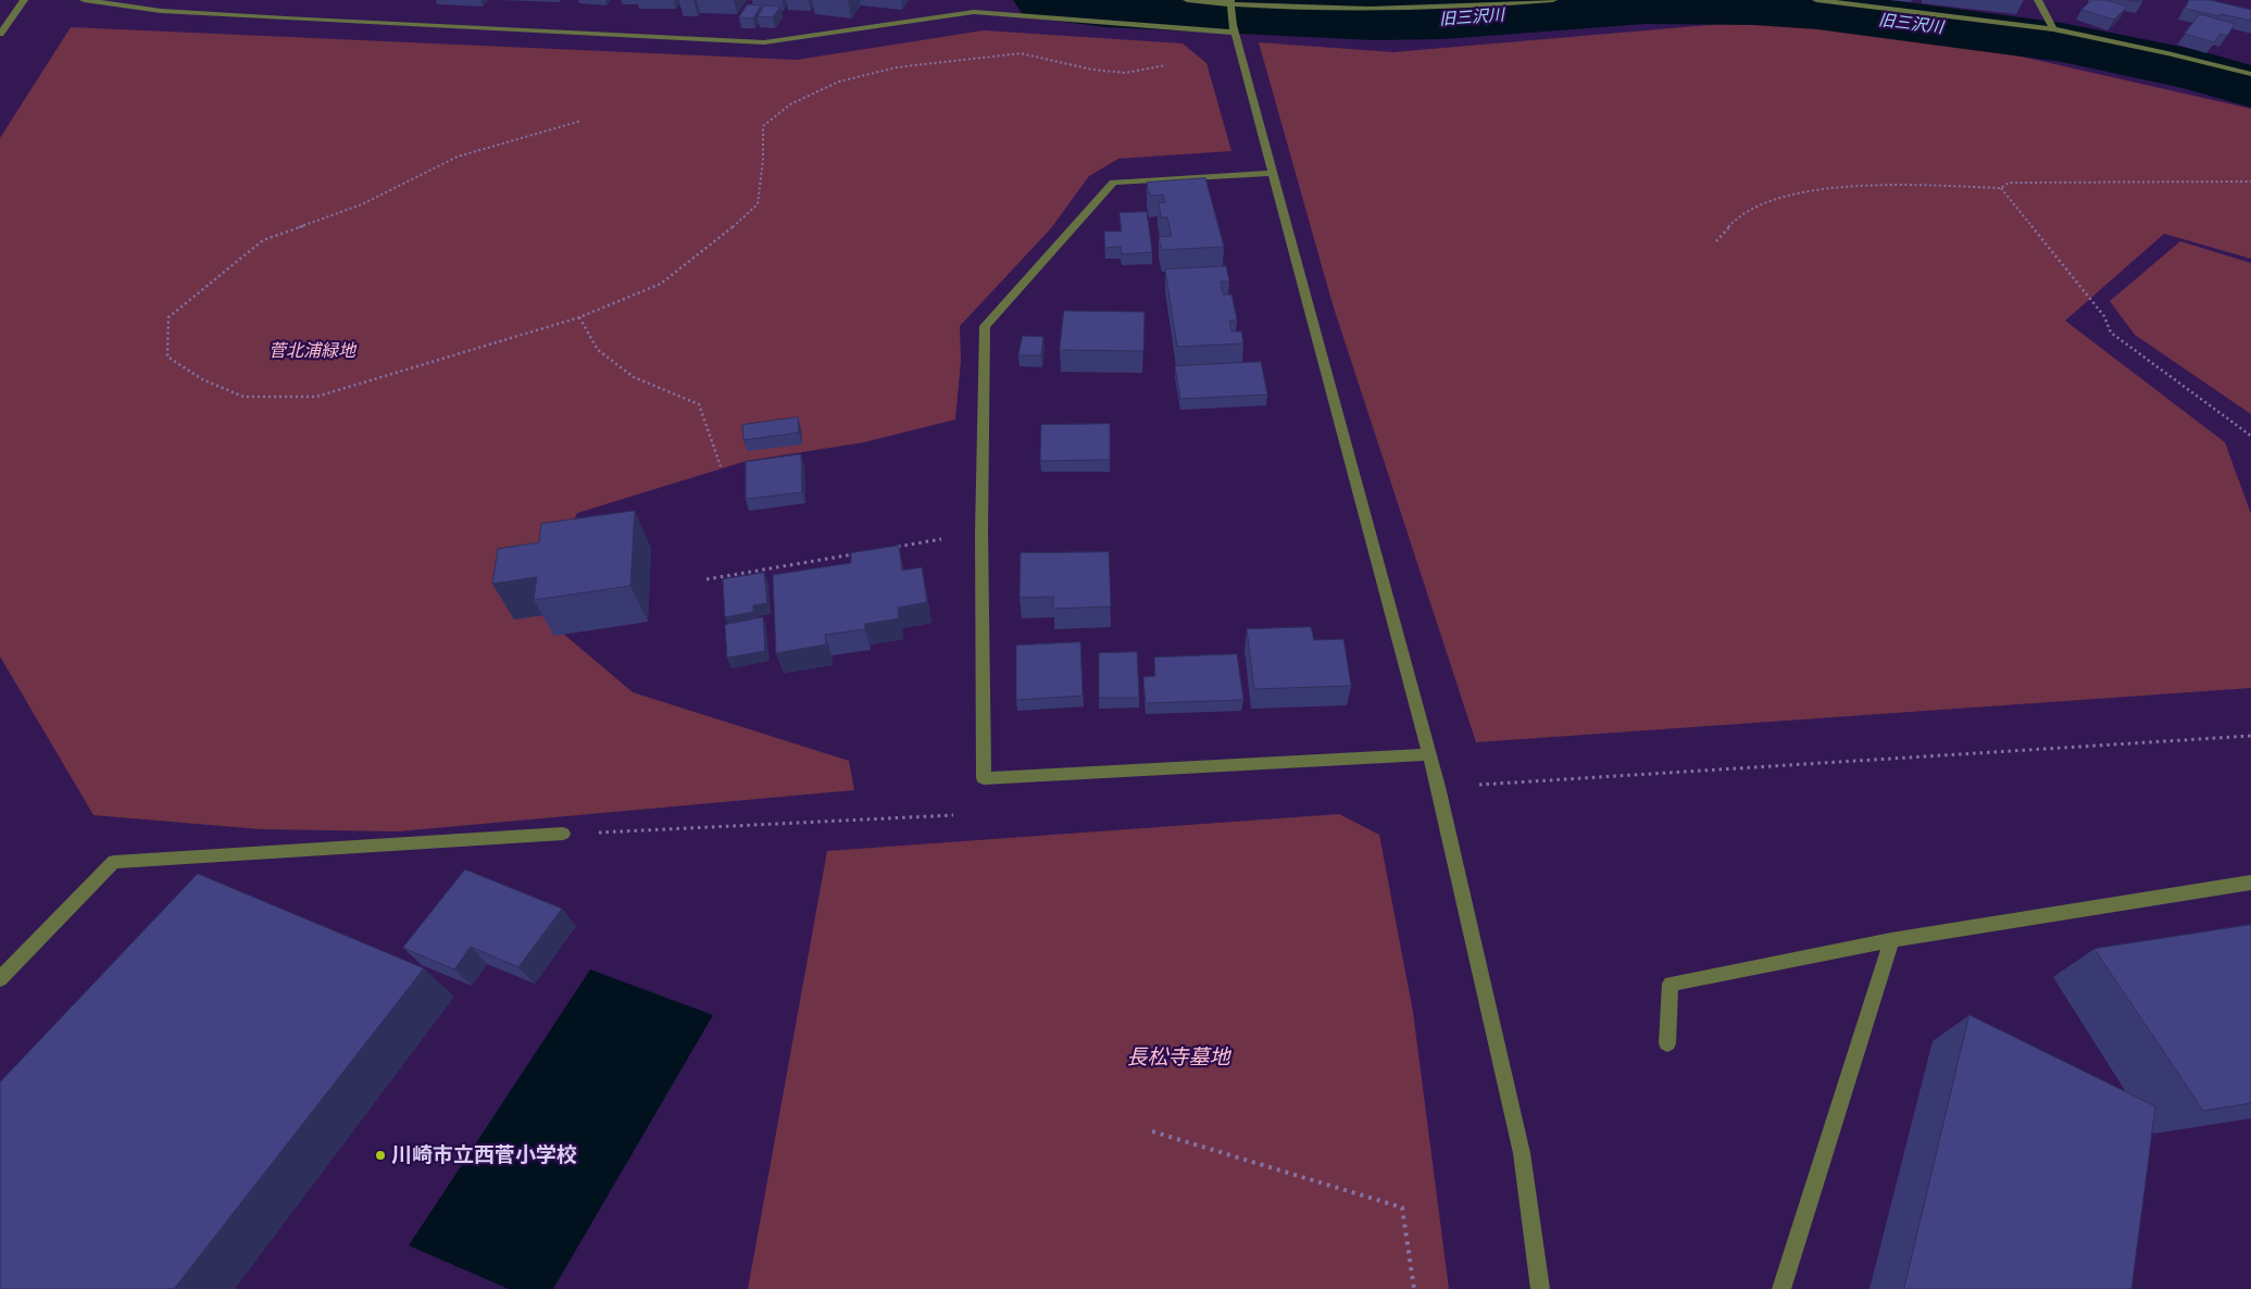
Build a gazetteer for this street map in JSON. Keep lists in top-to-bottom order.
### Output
{
  "water": ["旧三沢川"],
  "parks": ["菅北浦緑地", "長松寺墓地"],
  "places": ["川崎市立西菅小学校"]
}
